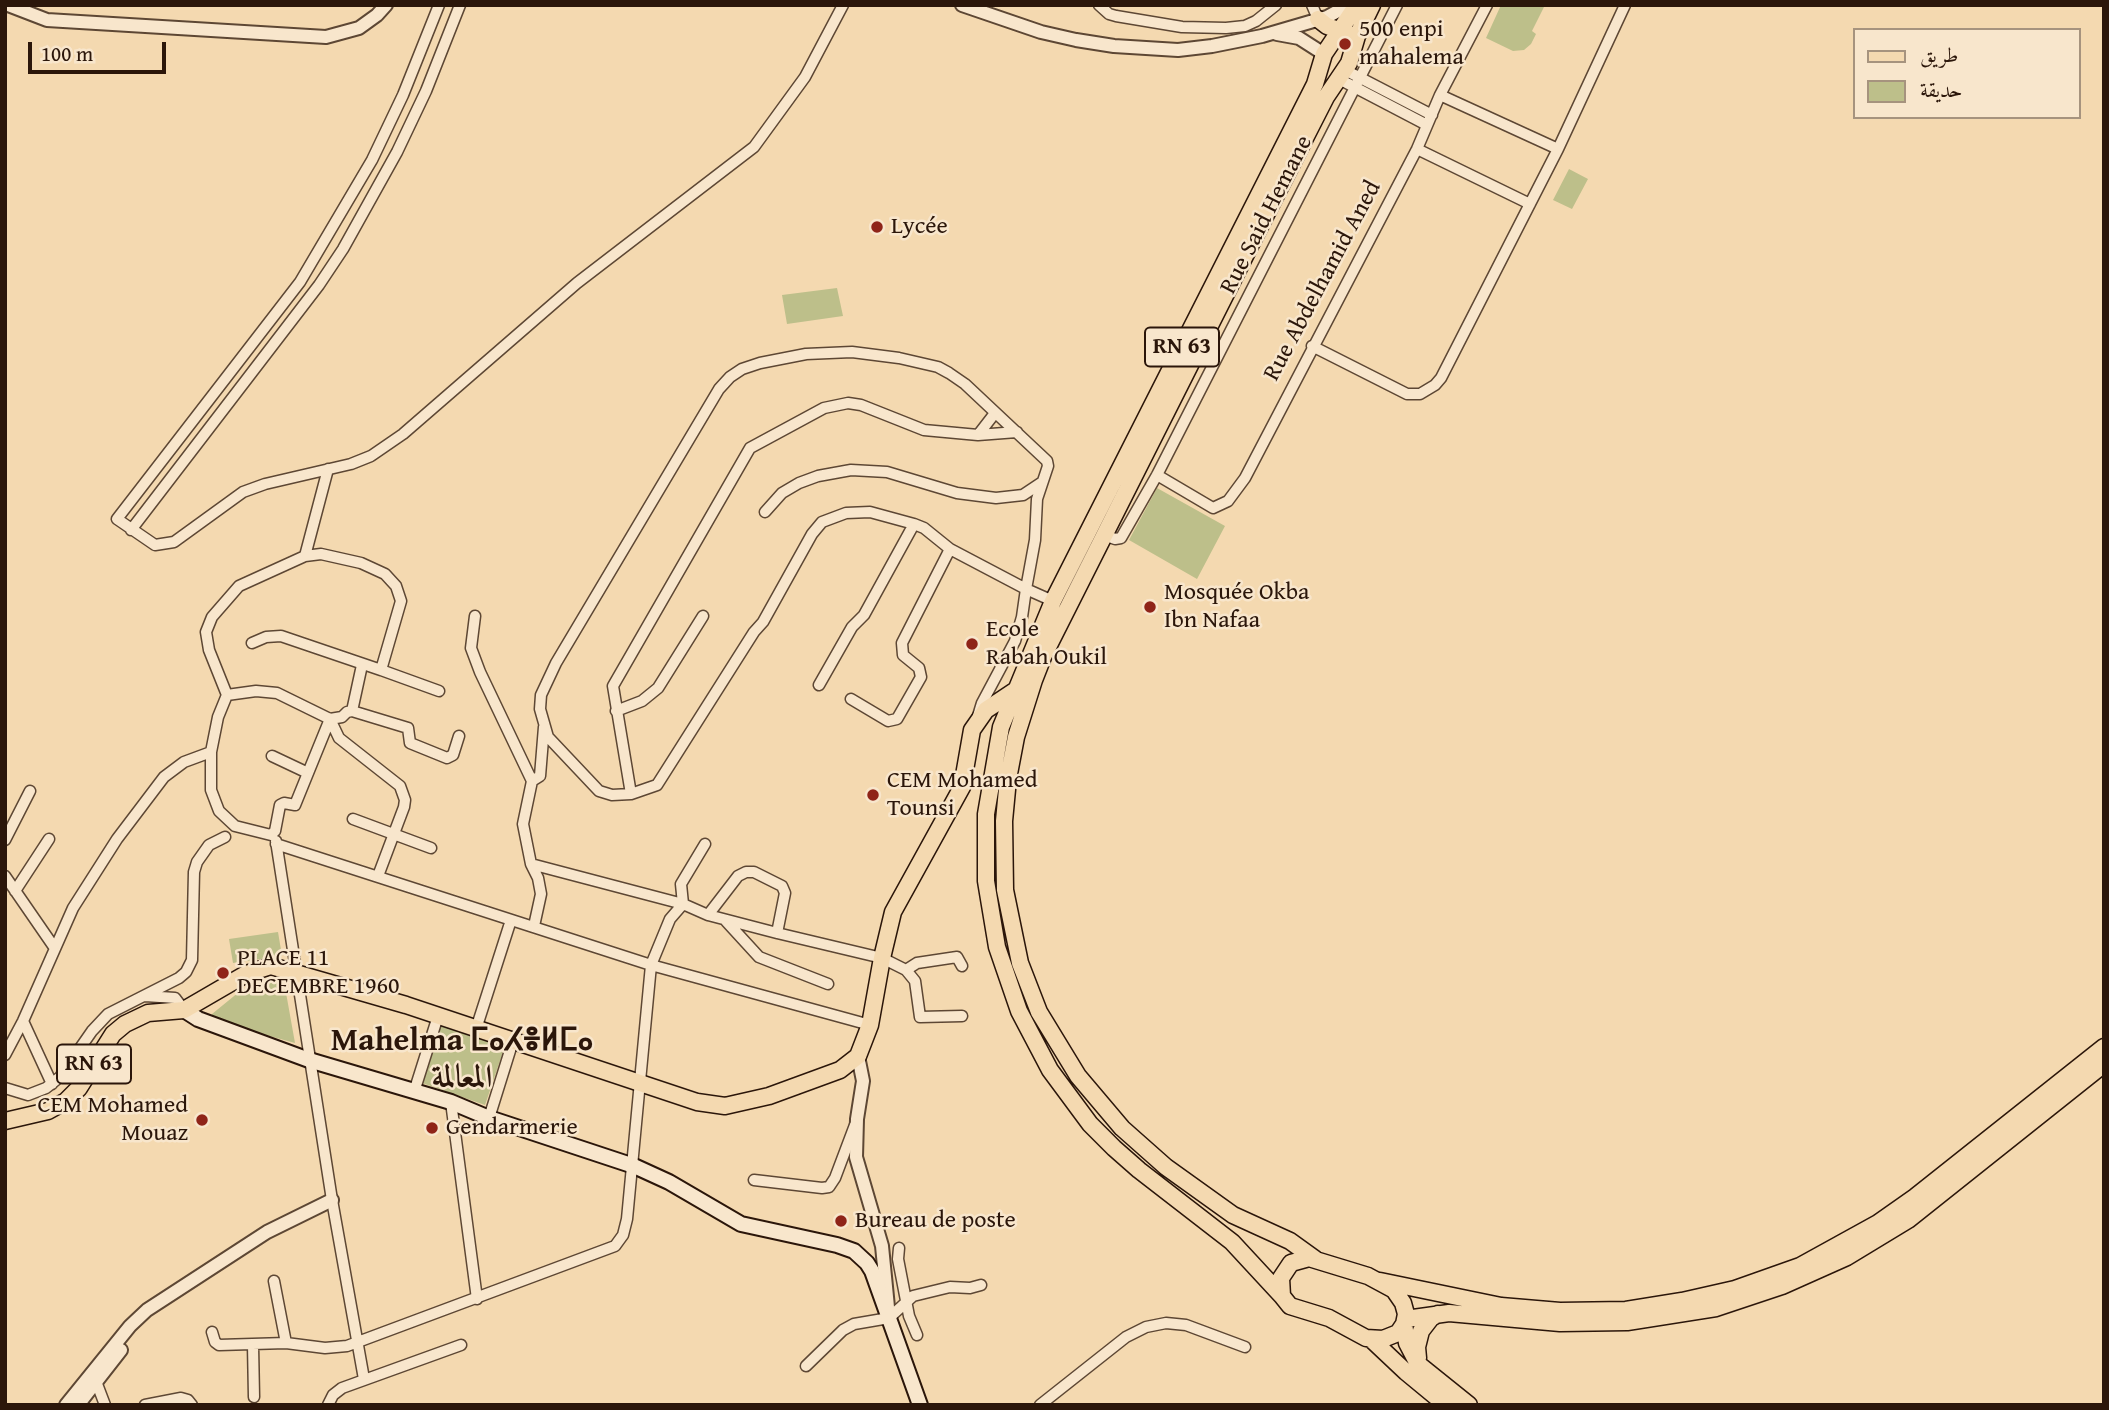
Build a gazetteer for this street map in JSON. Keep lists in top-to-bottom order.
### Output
{
  "streets": {
    "main road": ["RN 63"],
    "street": ["Rue Said Hemane", "Rue Abdelhamid Aned"]
  },
  "crossings": [
    ["Rue Said Hemane", "Rue Abdelhamid Aned"]
  ],
  "districts": ["Mahelma ⵎⴰⵃⴻⵍⵎⴰ المعالمة"],
  "places": [
    "500 enpi mahalema",
    "Lycée",
    "Mosquée Okba Ibn Nafaa",
    "Ecole Rabah Oukil",
    "CEM Mohamed Tounsi",
    "PLACE 11 DECEMBRE 1960",
    "CEM Mohamed Mouaz",
    "Gendarmerie",
    "Bureau de poste"
  ],
  "legend": ["طريق", "حديقة"],
  "scale_bar": "100 m"
}
